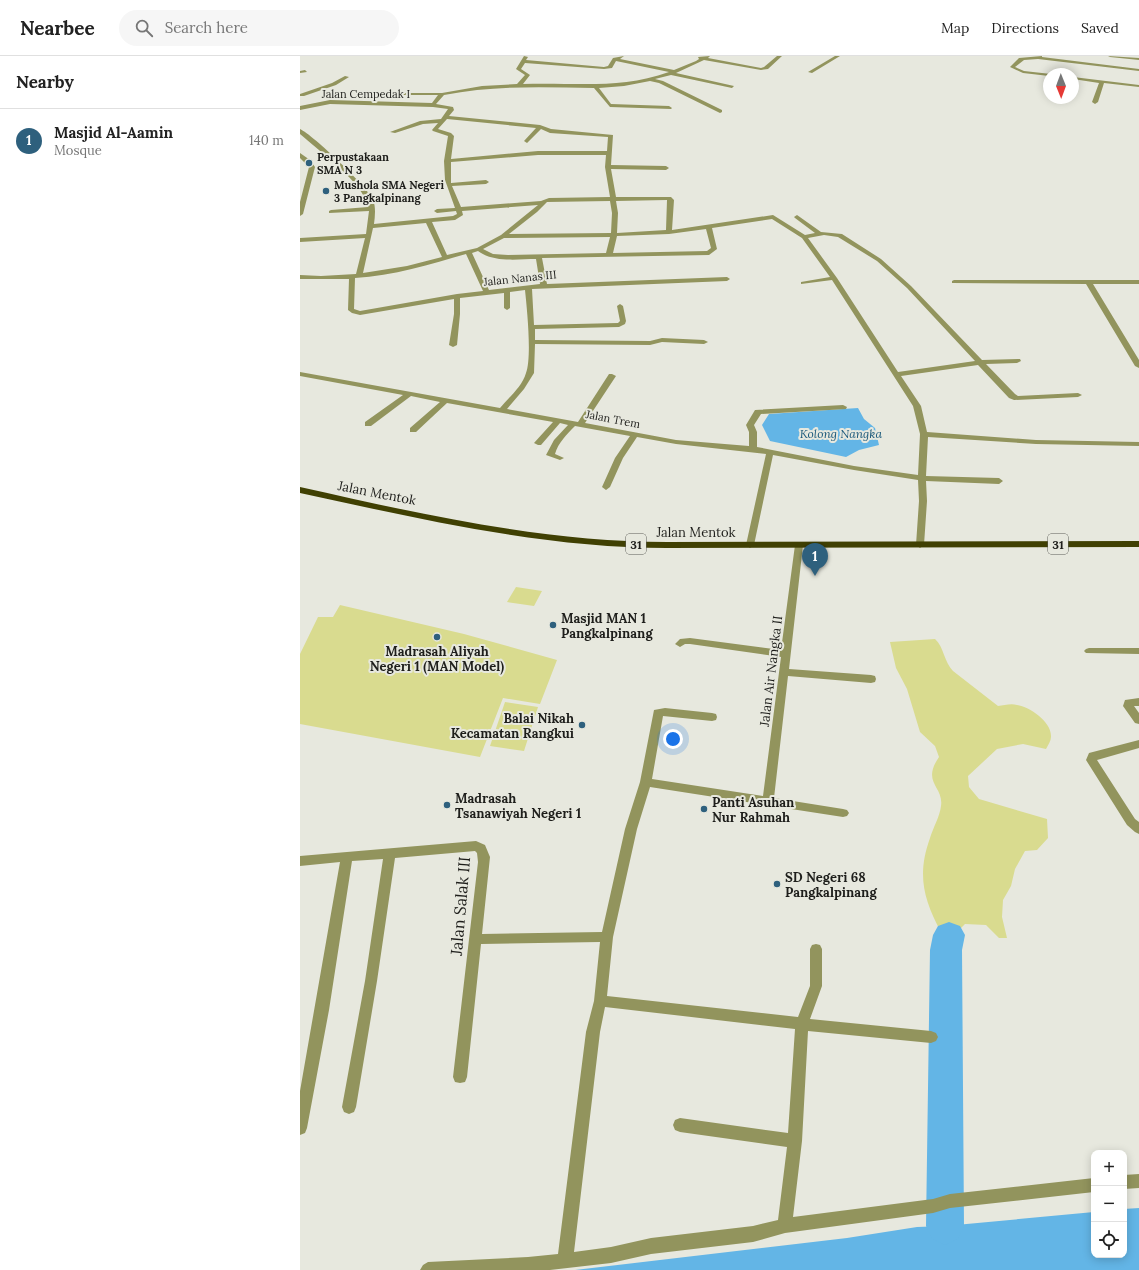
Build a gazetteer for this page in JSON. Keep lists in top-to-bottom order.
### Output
{
  "streets": {
    "highway": ["Jalan Mentok", "31"],
    "street": [
      "Jalan Cempedak I",
      "Jalan Nanas III",
      "Jalan Trem",
      "Jalan Air Nangka II",
      "Jalan Salak III"
    ]
  },
  "crossings": [
    ["Jalan Mentok", "Jalan Air Nangka II"]
  ],
  "water": ["Kolong Nangka"],
  "places": [
    "Perpustakaan SMA N 3",
    "Mushola SMA Negeri 3 Pangkalpinang",
    "Masjid MAN 1 Pangkalpinang",
    "Madrasah Aliyah Negeri 1 (MAN Model)",
    "Balai Nikah Kecamatan Rangkui",
    "Madrasah Tsanawiyah Negeri 1",
    "Panti Asuhan Nur Rahmah",
    "SD Negeri 68 Pangkalpinang"
  ],
  "north": "bottom",
  "page": {
    "header": "Nearbee",
    "search": "Search here",
    "nav": ["Map", "Directions", "Saved"],
    "heading": "Nearby",
    "list": [
      {
        "mark": "1",
        "name": "Masjid Al-Aamin",
        "note": "Mosque",
        "value": "140 m"
      }
    ],
    "pins": "1",
    "map_buttons": ["+", "−"]
  }
}
